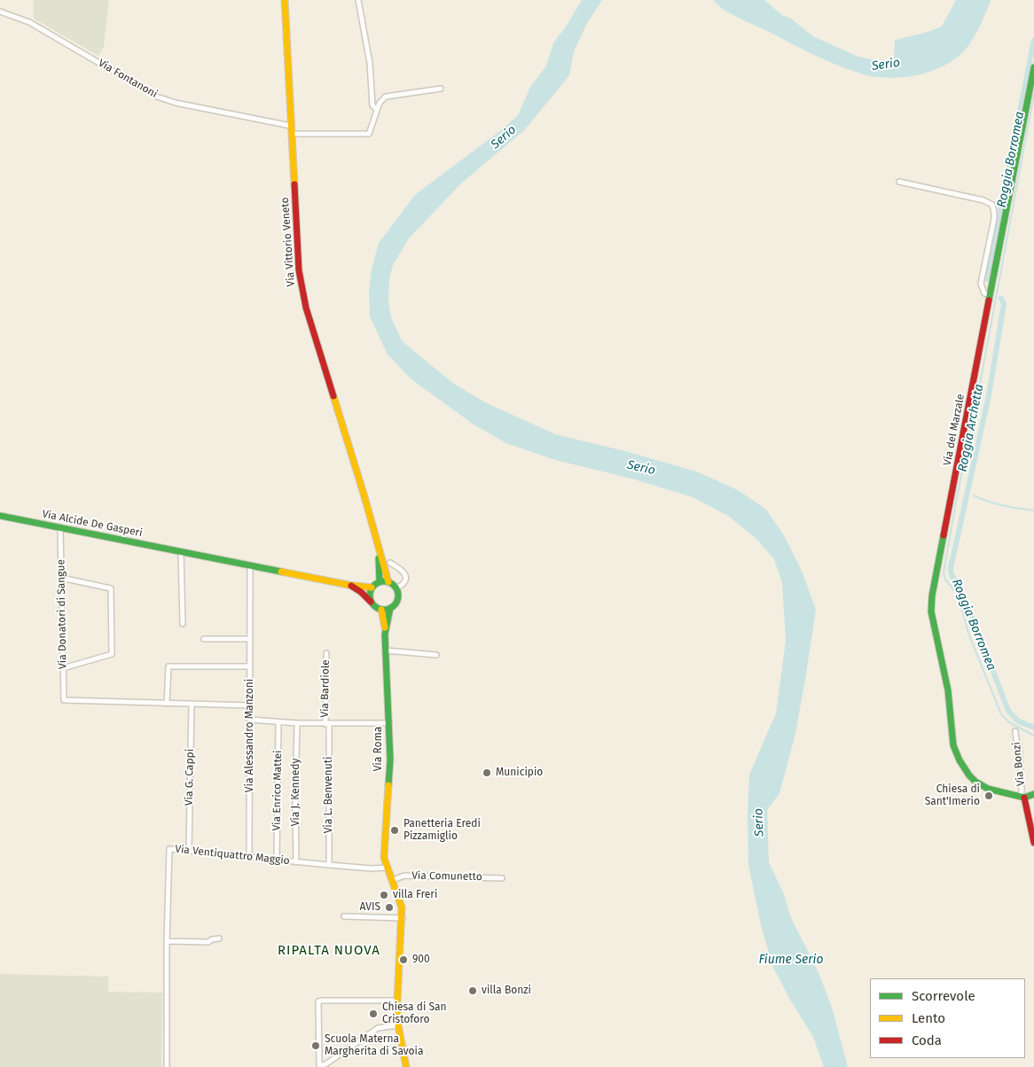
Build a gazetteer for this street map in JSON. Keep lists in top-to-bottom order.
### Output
{
  "streets": {
    "street": [
      "Via Fontanoni",
      "Via Vittorio Veneto",
      "Via del Marzale",
      "Via Alcide De Gasperi",
      "Via Donatori di Sangue",
      "Via Bardiole",
      "Via Alessandro Manzoni",
      "Via Roma",
      "Via Bonzi",
      "Via G. Cappi",
      "Via Enrico Mattei",
      "Via J. Kennedy",
      "Via L. Benvenuti",
      "Via Ventiquattro Maggio",
      "Via Comunetto"
    ]
  },
  "crossings": [
    ["Via Fontanoni", "Via Vittorio Veneto"],
    ["Via del Marzale", "Via Bonzi"],
    ["Via Alcide De Gasperi", "Via Donatori di Sangue"],
    ["Via Alcide De Gasperi", "Via Alessandro Manzoni"],
    ["Via Bardiole", "Via Alessandro Manzoni"],
    ["Via Bardiole", "Via Roma"],
    ["Via Bardiole", "Via Enrico Mattei"],
    ["Via Bardiole", "Via J. Kennedy"],
    ["Via Bardiole", "Via L. Benvenuti"],
    ["Via Alessandro Manzoni", "Via Ventiquattro Maggio"],
    ["Via Roma", "Via Ventiquattro Maggio"],
    ["Via Roma", "Via Comunetto"],
    ["Via G. Cappi", "Via Ventiquattro Maggio"],
    ["Via Enrico Mattei", "Via Ventiquattro Maggio"],
    ["Via J. Kennedy", "Via Ventiquattro Maggio"],
    ["Via L. Benvenuti", "Via Ventiquattro Maggio"]
  ],
  "districts": ["RIPALTA NUOVA"],
  "water": [
    "Serio",
    "Roggia Borromea",
    "Roggia Archetta",
    "Fiume Serio"
  ],
  "places": [
    "Municipio",
    "Chiesa di Sant'Imerio",
    "Panetteria Eredi Pizzamiglio",
    "villa Freri",
    "AVIS",
    "900",
    "villa Bonzi",
    "Chiesa di San Cristoforo",
    "Scuola Materna Margherita di Savoia"
  ],
  "legend": ["Scorrevole", "Lento", "Coda"]
}
